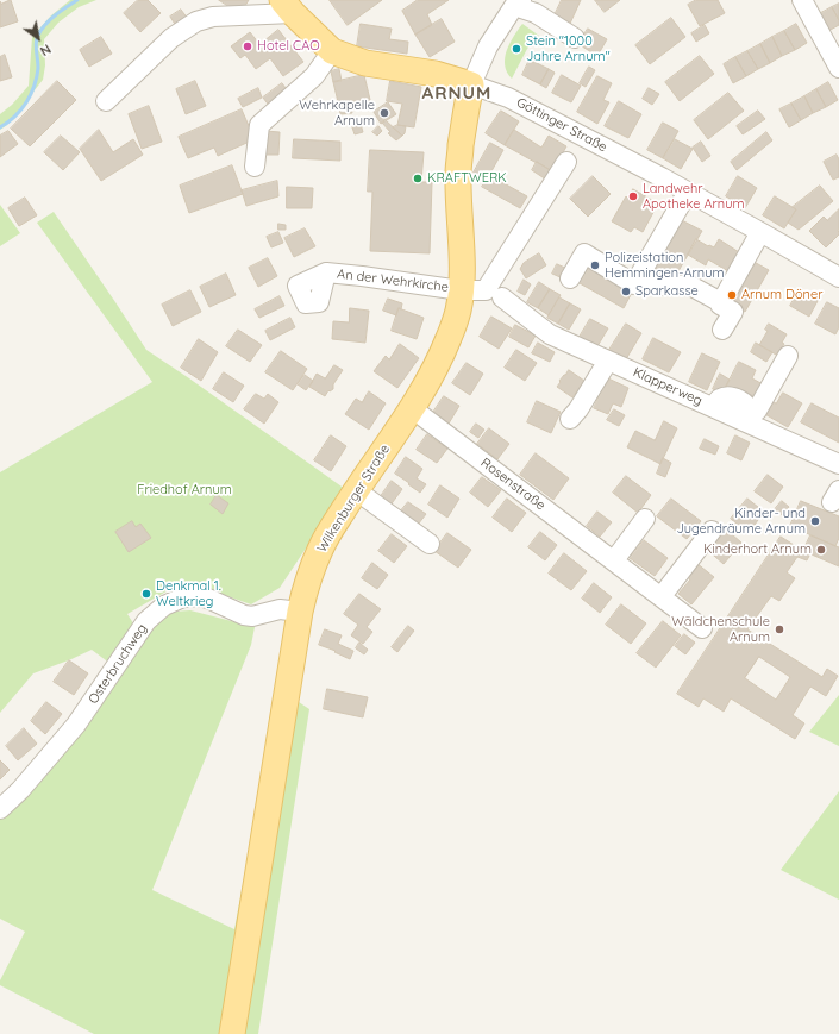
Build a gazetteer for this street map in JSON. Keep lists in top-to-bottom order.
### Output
{
  "streets": {
    "main road": ["Göttinger Straße", "Wilkenburger Straße"],
    "street": [
      "An der Wehrkirche",
      "Klapperweg",
      "Rosenstraße",
      "Osterbruchweg"
    ]
  },
  "crossings": [
    ["Göttinger Straße", "Wilkenburger Straße"],
    ["An der Wehrkirche", "Wilkenburger Straße"],
    ["Rosenstraße", "Wilkenburger Straße"],
    ["Wilkenburger Straße", "Osterbruchweg"]
  ],
  "districts": ["ARNUM"],
  "parks": ["Friedhof Arnum"],
  "places": [
    "Hotel CAO",
    "Stein \"1000 Jahre Arnum\"",
    "Wehrkapelle Arnum",
    "KRAFTWERK",
    "Landwehr Apotheke Arnum",
    "Polizeistation Hemmingen-Arnum",
    "Sparkasse",
    "Arnum Döner",
    "Kinder- und Jugendräume Arnum",
    "Kinderhort Arnum",
    "Denkmal 1. Weltkrieg",
    "Wäldchenschule Arnum"
  ],
  "north": "bottom right"
}
